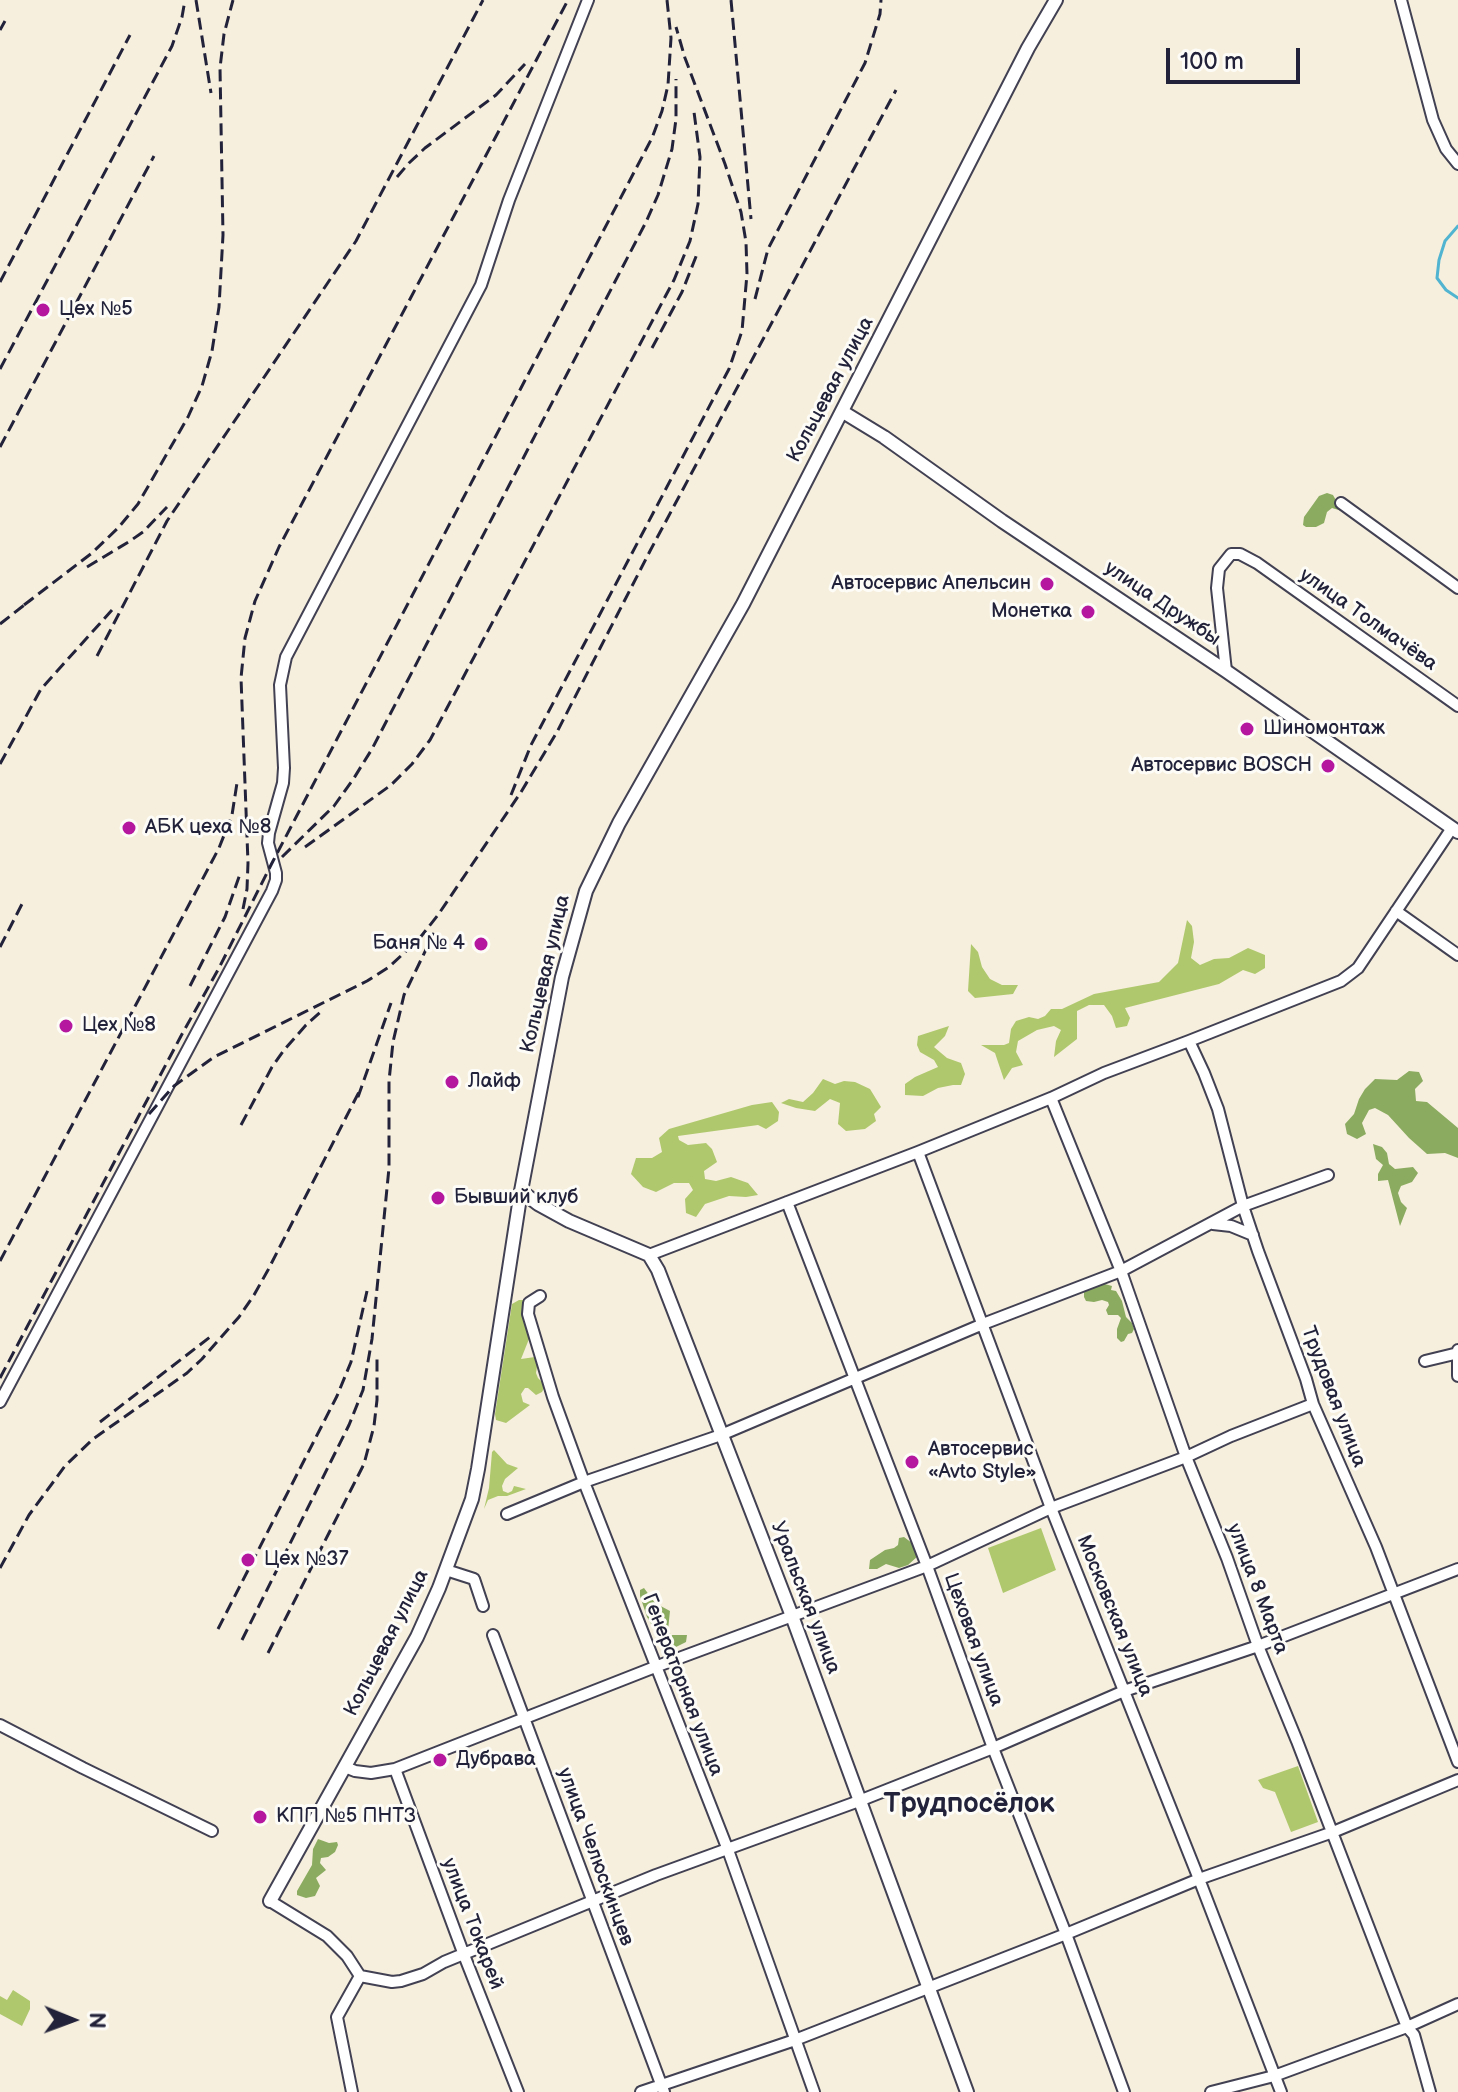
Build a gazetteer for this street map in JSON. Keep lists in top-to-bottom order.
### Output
{
  "streets": {
    "street": [
      "Кольцевая улица",
      "улица Дружбы",
      "улица Толмачёва",
      "Трудовая улица",
      "улица 8 Марта",
      "Уральская улица",
      "Московская улица",
      "Цеховая улица",
      "Генераторная улица",
      "улица Челюскинцев",
      "улица Токарей"
    ]
  },
  "crossings": [
    ["Кольцевая улица", "улица Дружбы"],
    ["улица Дружбы", "улица Толмачёва"]
  ],
  "districts": ["Трудпосёлок"],
  "places": [
    "Цех №5",
    "Автосервис Апельсин",
    "Монетка",
    "Шиномонтаж",
    "Автосервис BOSCH",
    "АБК цеха №8",
    "Баня № 4",
    "Цех №8",
    "Лайф",
    "Бывший клуб",
    "Автосервис «Avto Style»",
    "Цех №37",
    "Дубрава",
    "КПП №5 ПНТЗ"
  ],
  "scale_bar": "100 m",
  "north": "right"
}
